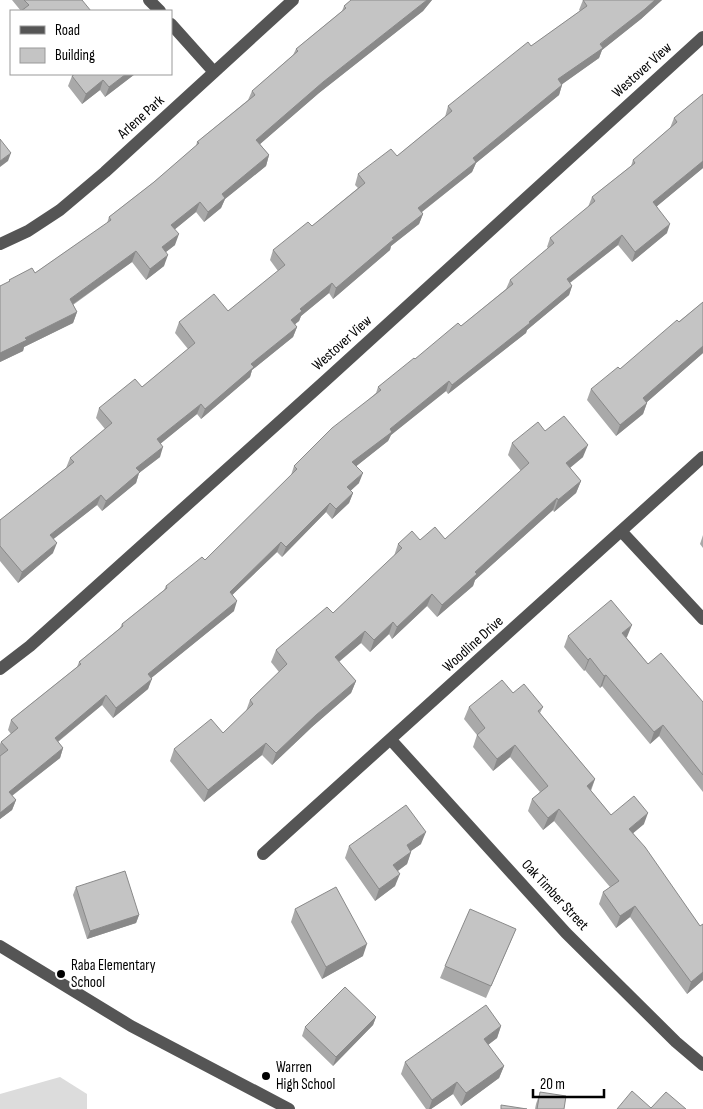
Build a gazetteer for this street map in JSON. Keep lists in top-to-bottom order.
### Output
{
  "streets": {
    "street": [
      "Westover View",
      "Arlene Park",
      "Woodline Drive",
      "Oak Timber Street"
    ]
  },
  "crossings": [
    ["Woodline Drive", "Oak Timber Street"]
  ],
  "places": ["Raba Elementary School", "Warren High School"],
  "legend": ["Road", "Building"],
  "scale_bar": "20 m"
}
